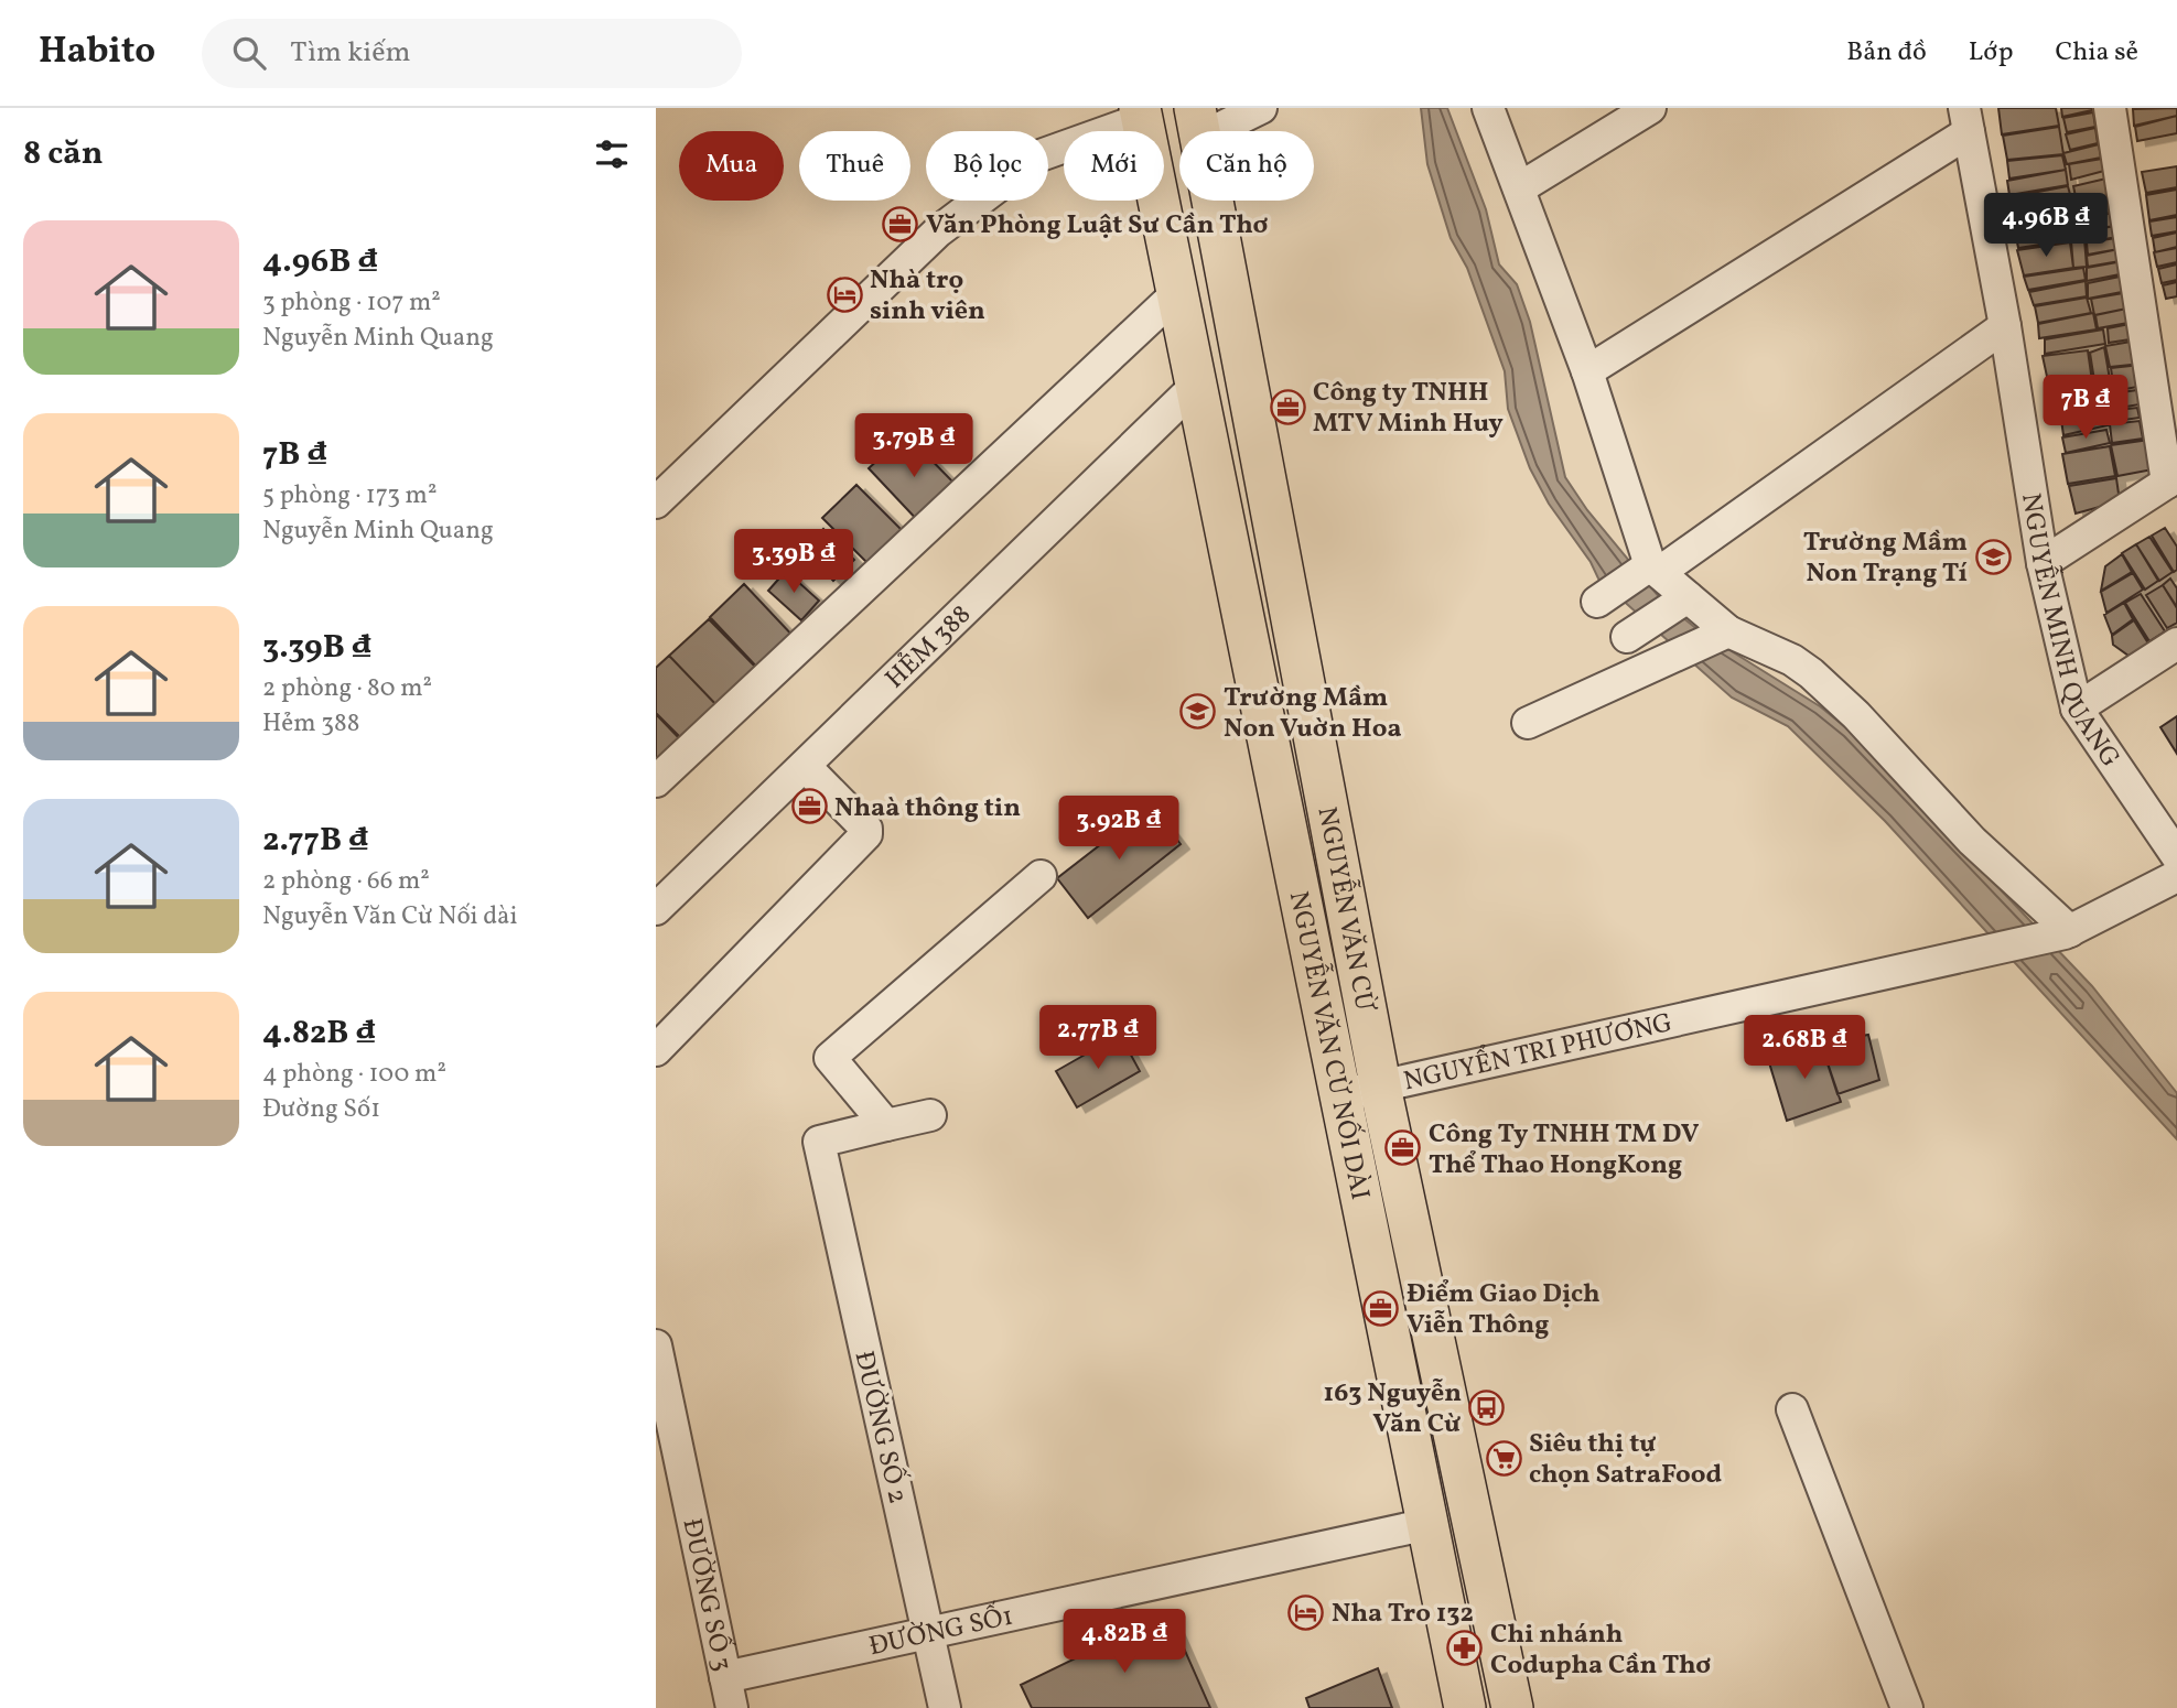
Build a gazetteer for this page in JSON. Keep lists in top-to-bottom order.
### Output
{
  "streets": {
    "main road": ["NGUYỄN VĂN CỪ", "NGUYỄN VĂN CỪ NỐI DÀI"],
    "street": [
      "NGUYỄN MINH QUANG",
      "HẺM 388",
      "NGUYỂN TRI PHƯƠNG",
      "ĐƯỜNG SỐ 2",
      "ĐƯỜNG SỐ 3",
      "ĐƯỜNG SỐ1"
    ]
  },
  "crossings": [
    ["HẺM 388", "NGUYỄN VĂN CỪ NỐI DÀI"],
    ["NGUYỄN VĂN CỪ", "NGUYỂN TRI PHƯƠNG"],
    ["NGUYỄN VĂN CỪ NỐI DÀI", "NGUYỂN TRI PHƯƠNG"],
    ["NGUYỄN VĂN CỪ NỐI DÀI", "ĐƯỜNG SỐ1"],
    ["ĐƯỜNG SỐ 2", "ĐƯỜNG SỐ1"],
    ["ĐƯỜNG SỐ 3", "ĐƯỜNG SỐ1"]
  ],
  "places": {
    "office": [
      "Văn Phòng Luật Sư Cần Thơ",
      "Công ty TNHH MTV Minh Huy",
      "Nhaà thông tin",
      "Công Ty TNHH TM DV Thể Thao HongKong",
      "Điểm Giao Dịch Viễn Thông"
    ],
    "hotel": ["Nhà trọ sinh viên", "Nha Tro 132"],
    "school or university": ["Trường Mầm Non Trạng Tí", "Trường Mầm Non Vuờn Hoa"],
    "bus stop": ["163 Nguyễn Văn Cừ"],
    "supermarket": ["Siêu thị tự chọn SatraFood"],
    "pharmacy": ["Chi nhánh Codupha Cần Thơ"]
  },
  "page": {
    "header": "Habito",
    "search": "Tìm kiếm",
    "nav": ["Bản đồ", "Lớp", "Chia sẻ"],
    "heading": "8 căn",
    "chip": [
      "Mua",
      "Thuê",
      "Bộ lọc",
      "Mới",
      "Căn hộ"
    ],
    "price": [
      "4.96B ₫",
      "7B ₫",
      "3.79B ₫",
      "3.39B ₫",
      "3.92B ₫",
      "2.77B ₫",
      "2.68B ₫",
      "4.82B ₫"
    ],
    "list": [
      {
        "name": "4.96B ₫",
        "note": "3 phòng · 107 m² · Nguyễn Minh Quang"
      },
      {
        "name": "7B ₫",
        "note": "5 phòng · 173 m² · Nguyễn Minh Quang"
      },
      {
        "name": "3.39B ₫",
        "note": "2 phòng · 80 m² · Hẻm 388"
      },
      {
        "name": "2.77B ₫",
        "note": "2 phòng · 66 m² · Nguyễn Văn Cừ Nối dài"
      },
      {
        "name": "4.82B ₫",
        "note": "4 phòng · 100 m² · Đường Số1"
      }
    ]
  }
}
